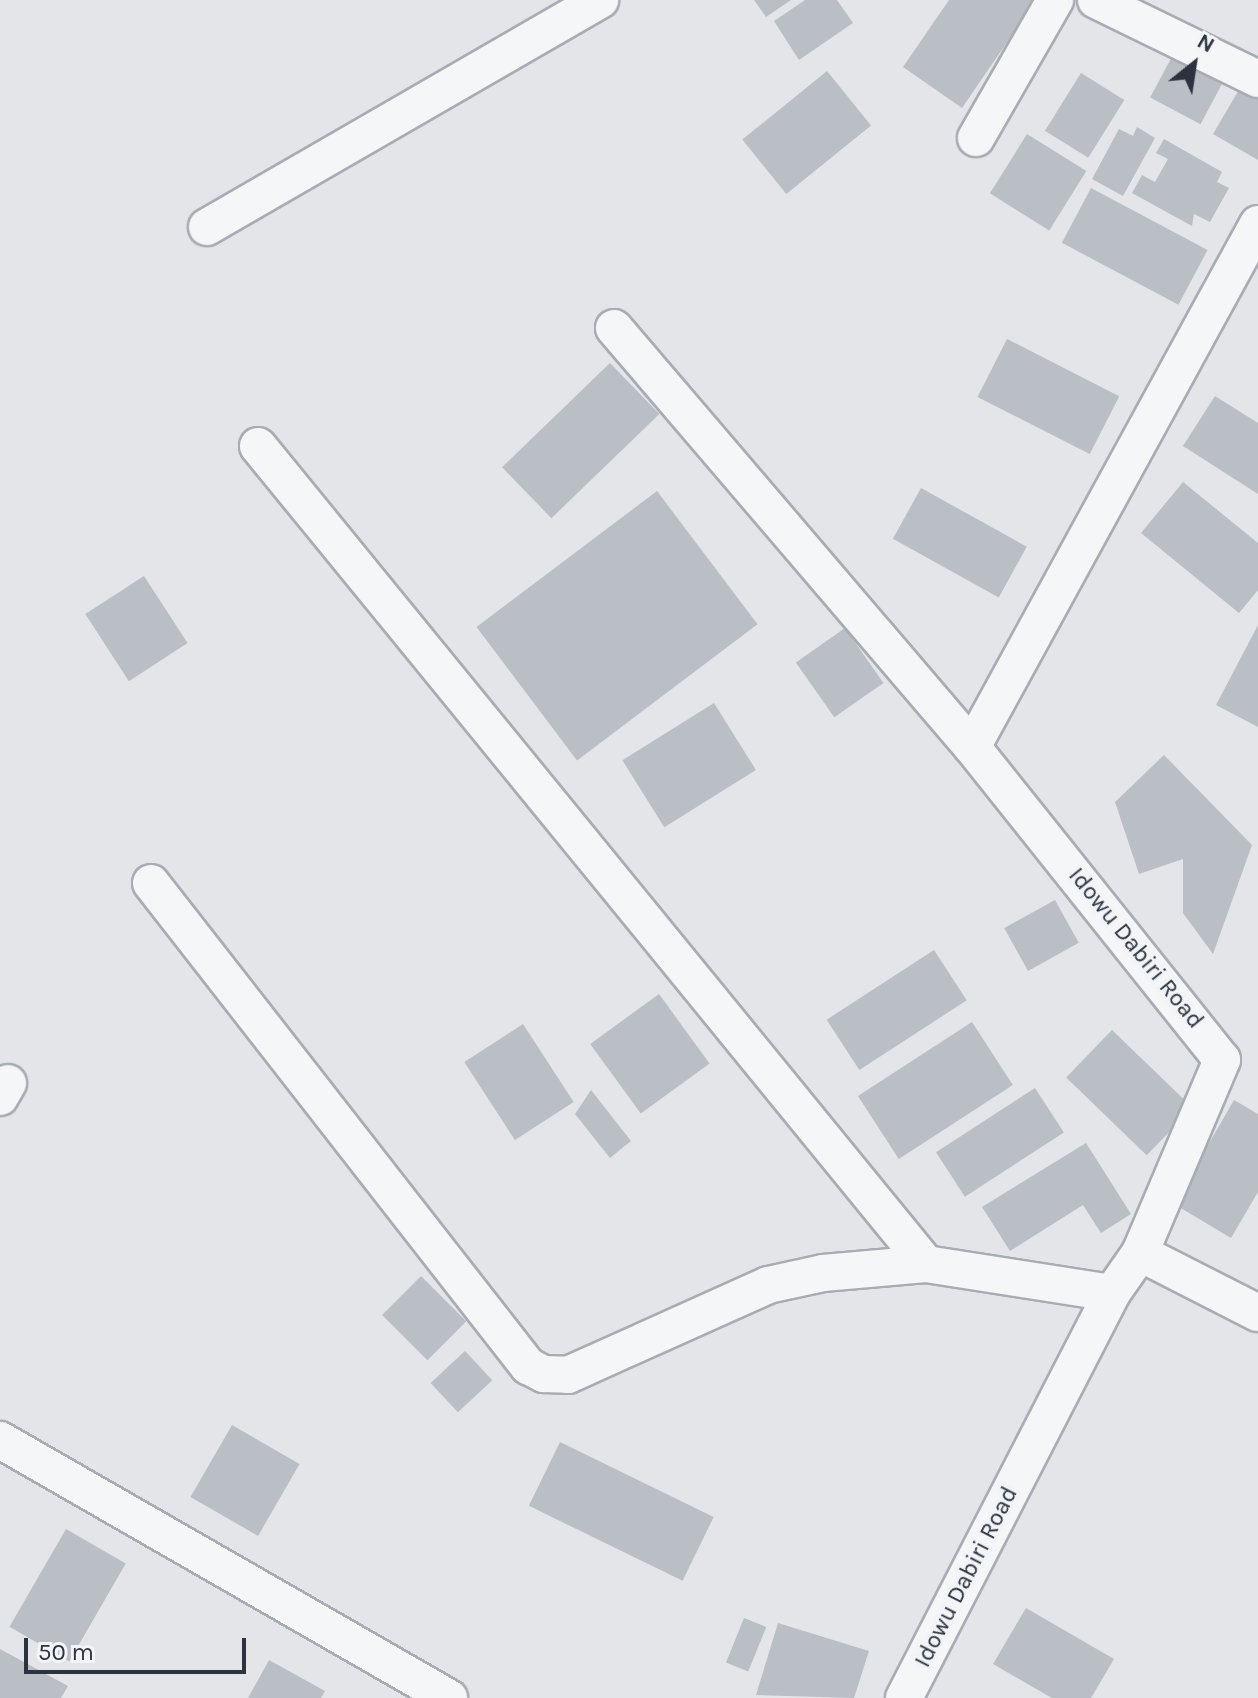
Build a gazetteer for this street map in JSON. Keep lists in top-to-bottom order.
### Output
{
  "streets": {
    "street": ["Idowu Dabiri Road"]
  },
  "scale_bar": "50 m",
  "north": "top right"
}
